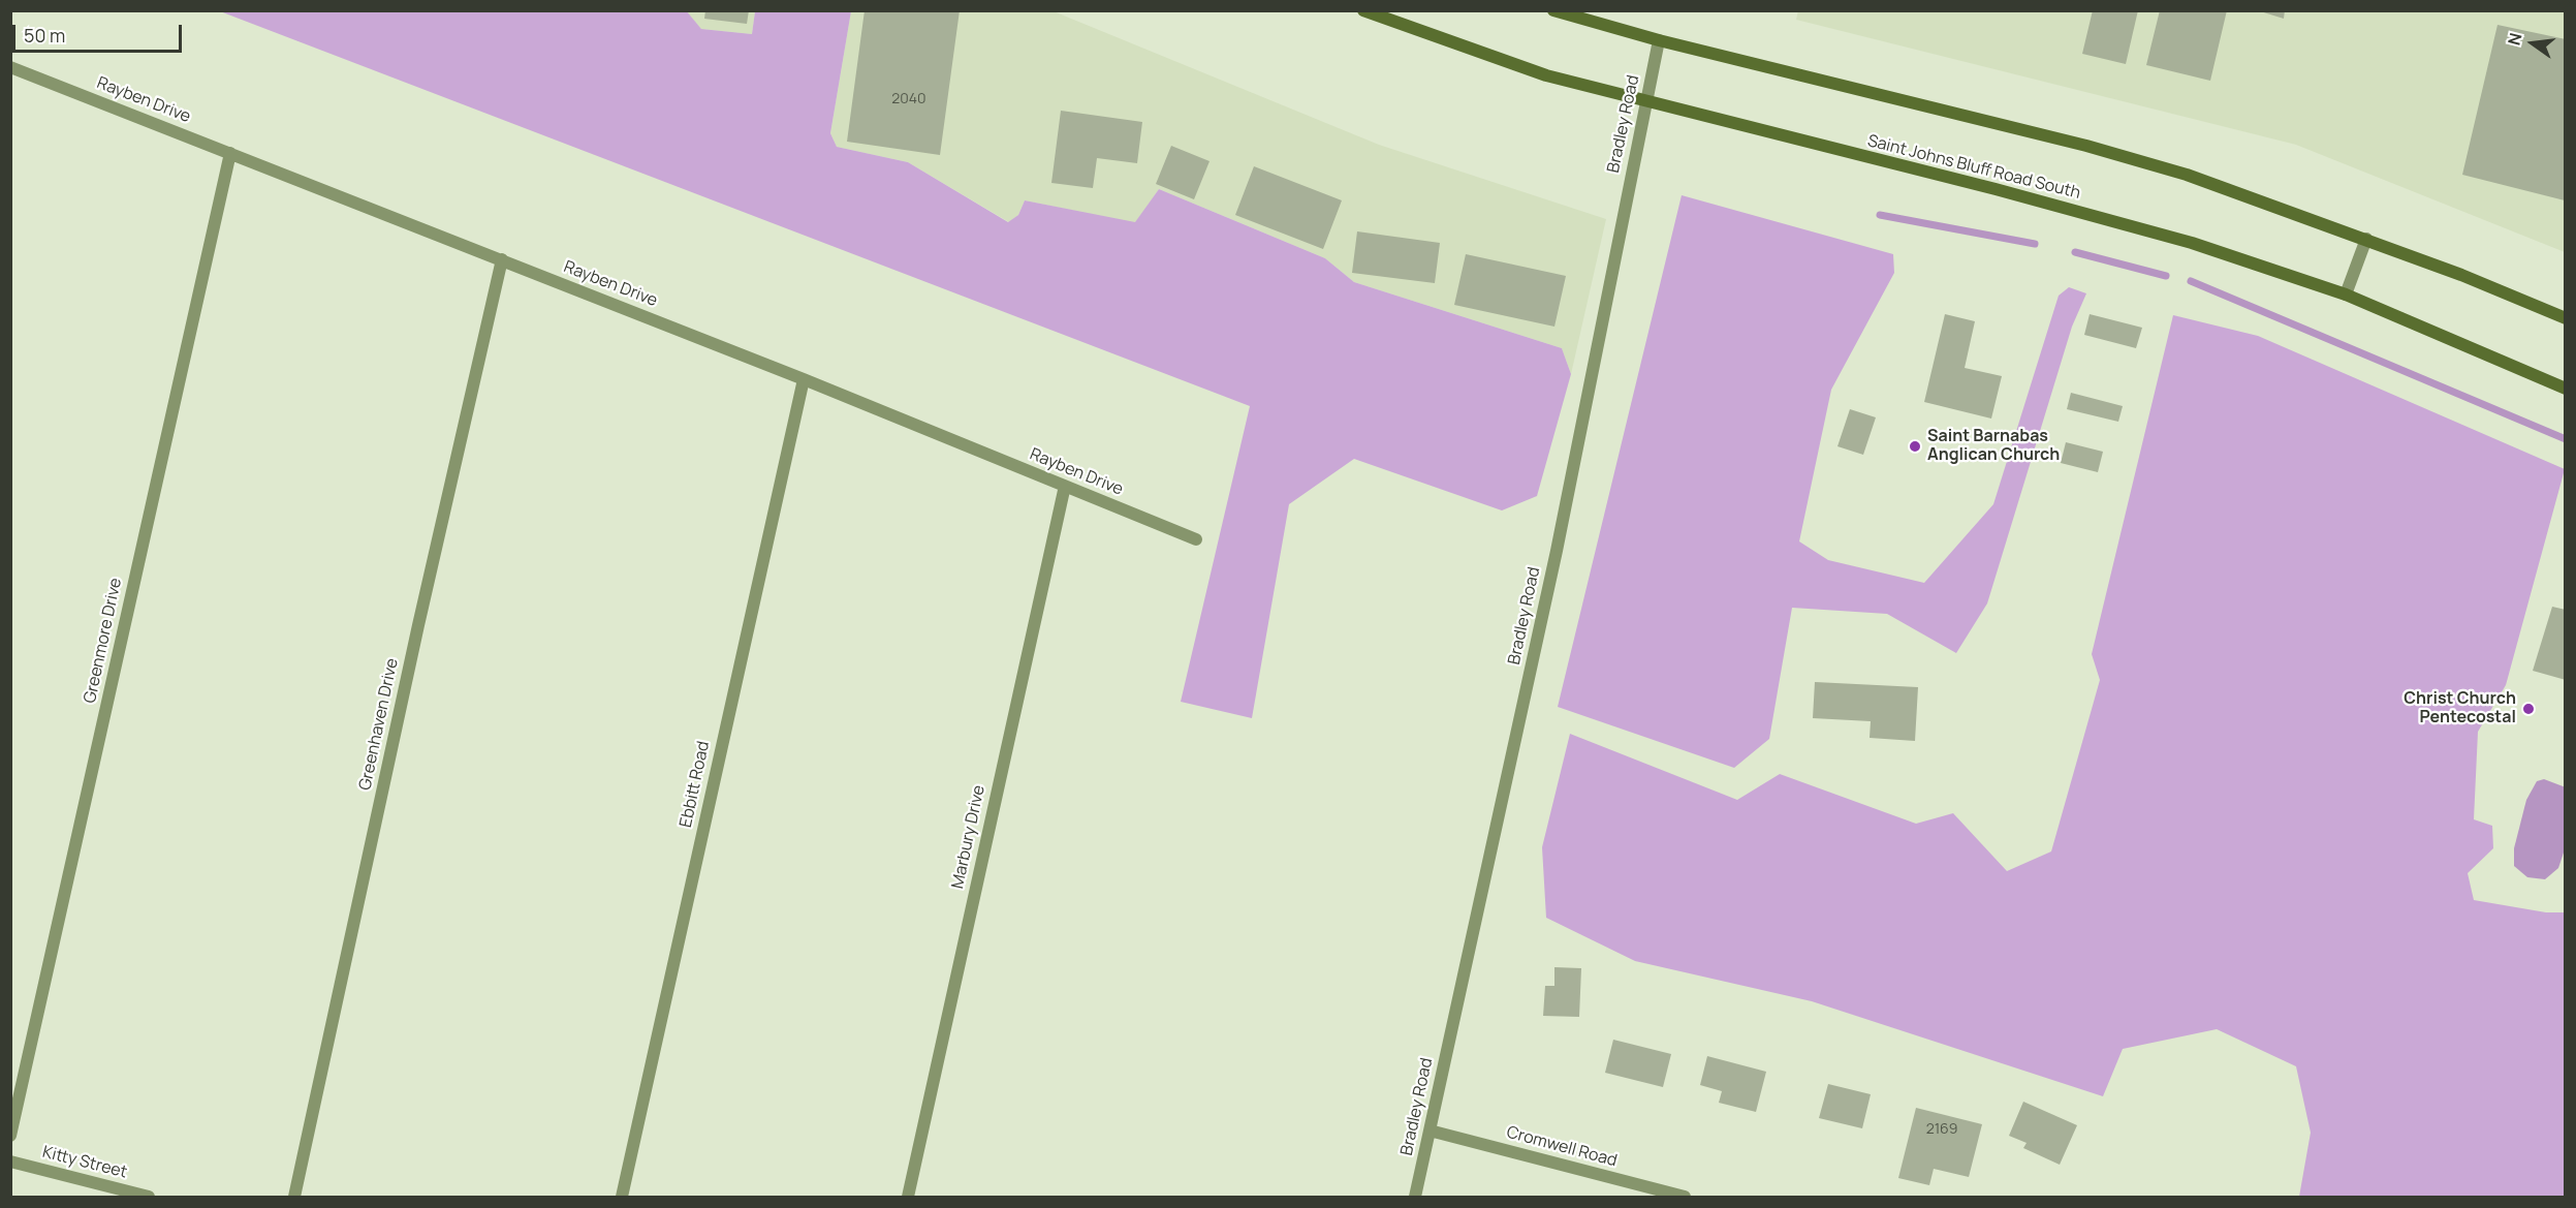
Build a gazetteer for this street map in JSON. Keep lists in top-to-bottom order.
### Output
{
  "streets": {
    "main road": ["Saint Johns Bluff Road South"],
    "street": [
      "Rayben Drive",
      "Bradley Road",
      "Greenmore Drive",
      "Greenhaven Drive",
      "Ebbitt Road",
      "Marbury Drive",
      "Cromwell Road",
      "Kitty Street"
    ]
  },
  "crossings": [
    ["Rayben Drive", "Greenmore Drive"],
    ["Rayben Drive", "Greenhaven Drive"],
    ["Rayben Drive", "Ebbitt Road"],
    ["Rayben Drive", "Marbury Drive"],
    ["Bradley Road", "Saint Johns Bluff Road South"],
    ["Bradley Road", "Cromwell Road"]
  ],
  "places": ["Saint Barnabas Anglican Church", "Christ Church Pentecostal"],
  "house_numbers": ["2040", "2169"],
  "scale_bar": "50 m",
  "north": "left"
}
